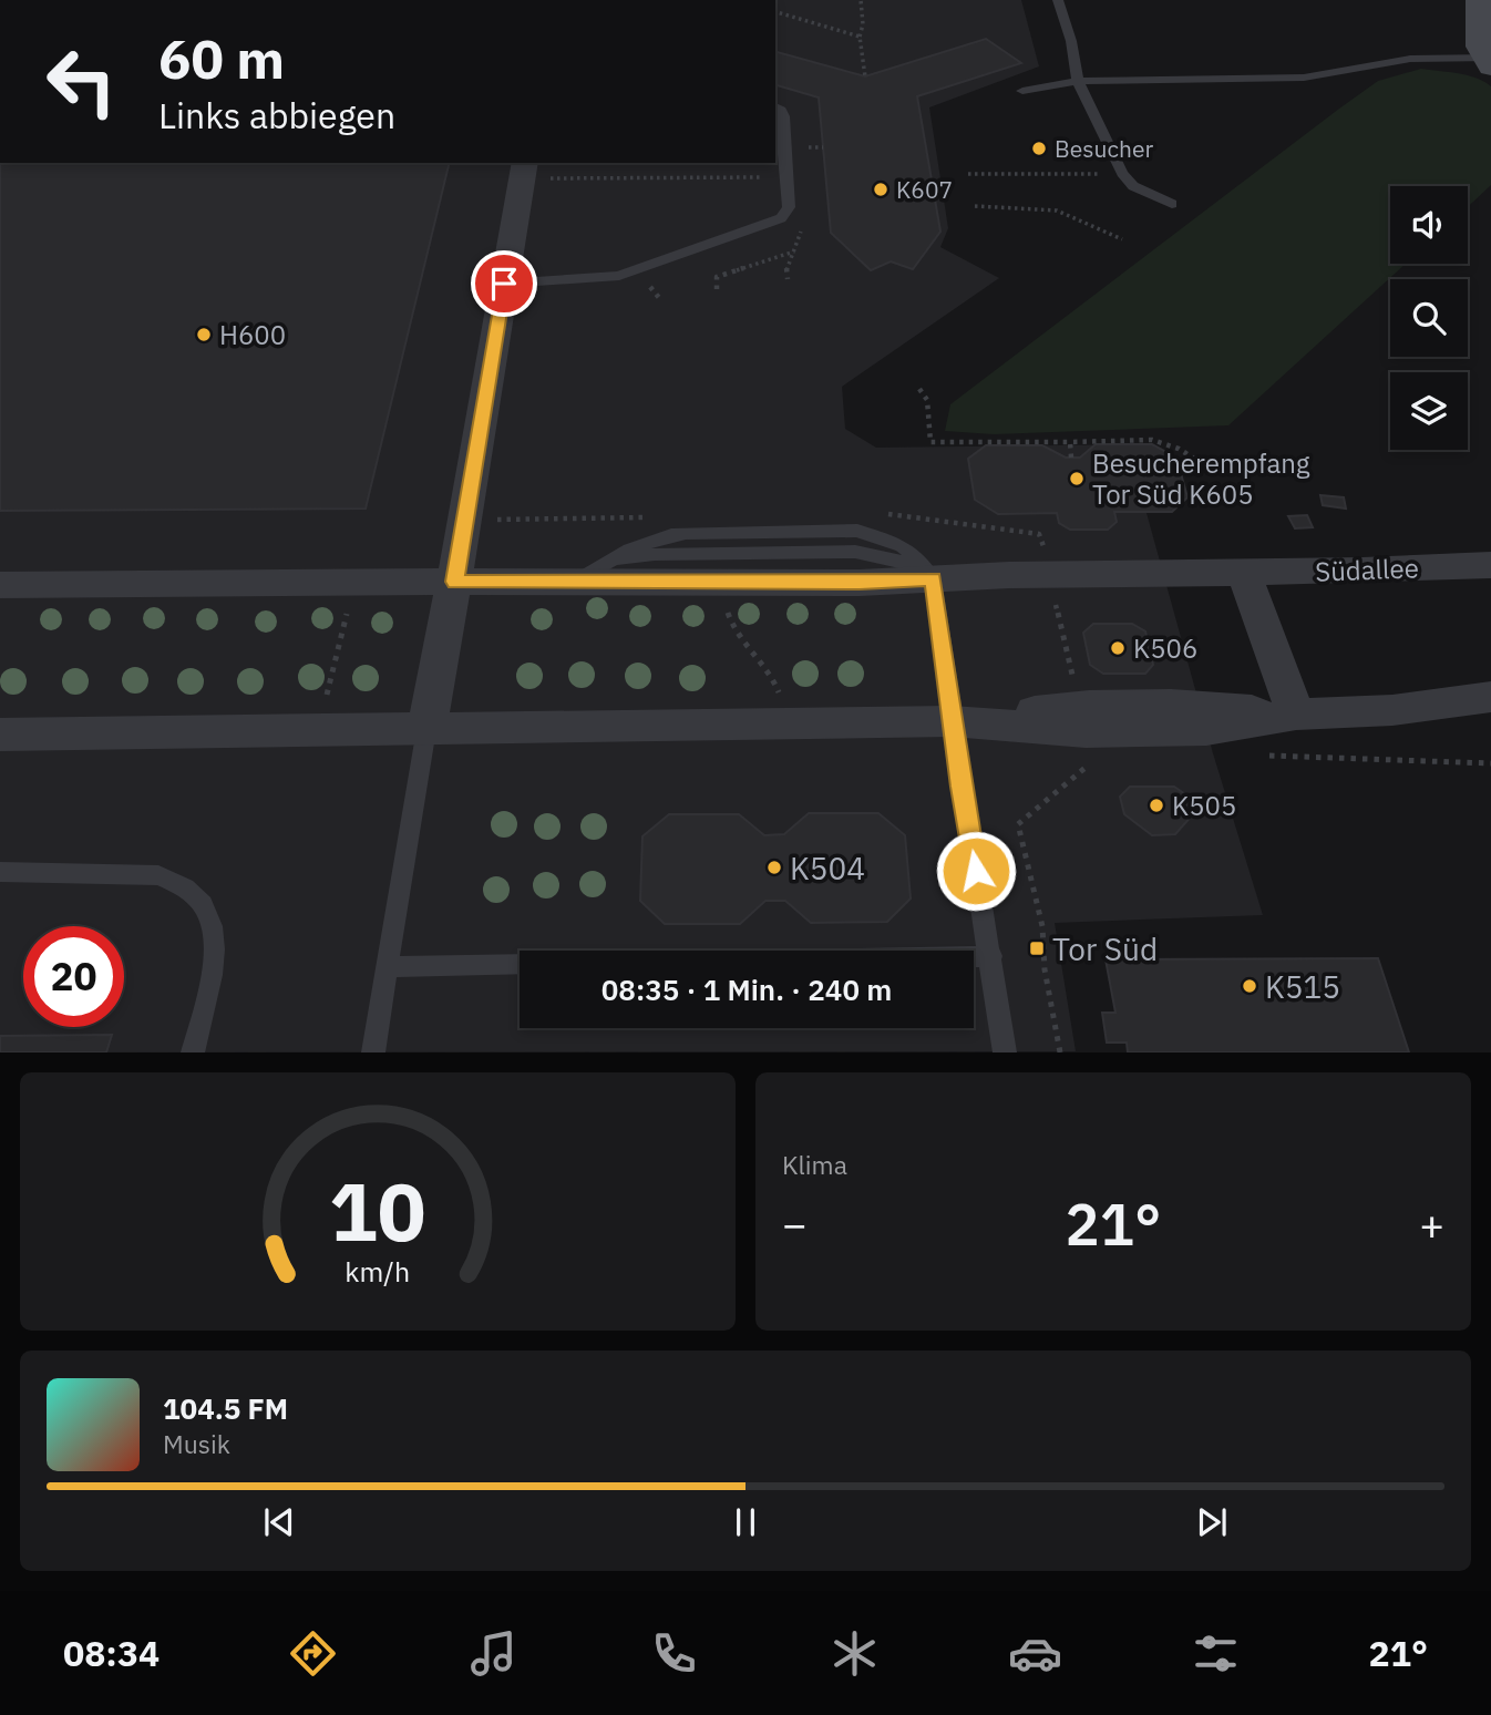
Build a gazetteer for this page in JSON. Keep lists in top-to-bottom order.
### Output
{
  "streets": {
    "street": ["Südallee"]
  },
  "places": {
    "other": [
      "Besucher",
      "K607",
      "H600",
      "Besucherempfang Tor Süd K605",
      "K506",
      "K505",
      "K504",
      "K515"
    ],
    "transit": ["Tor Süd"]
  },
  "page": {
    "turn": ["60 m", "Links abbiegen"],
    "limit": "20",
    "trip": "08:35 · 1 Min. · 240 m",
    "tile": "Klima",
    "heat": ["−", "21°", "+"],
    "song": ["104.5 FM", "Musik"],
    "tabs": ["08:34", "21°"],
    "gauge": ["10", "km/h"]
  }
}
